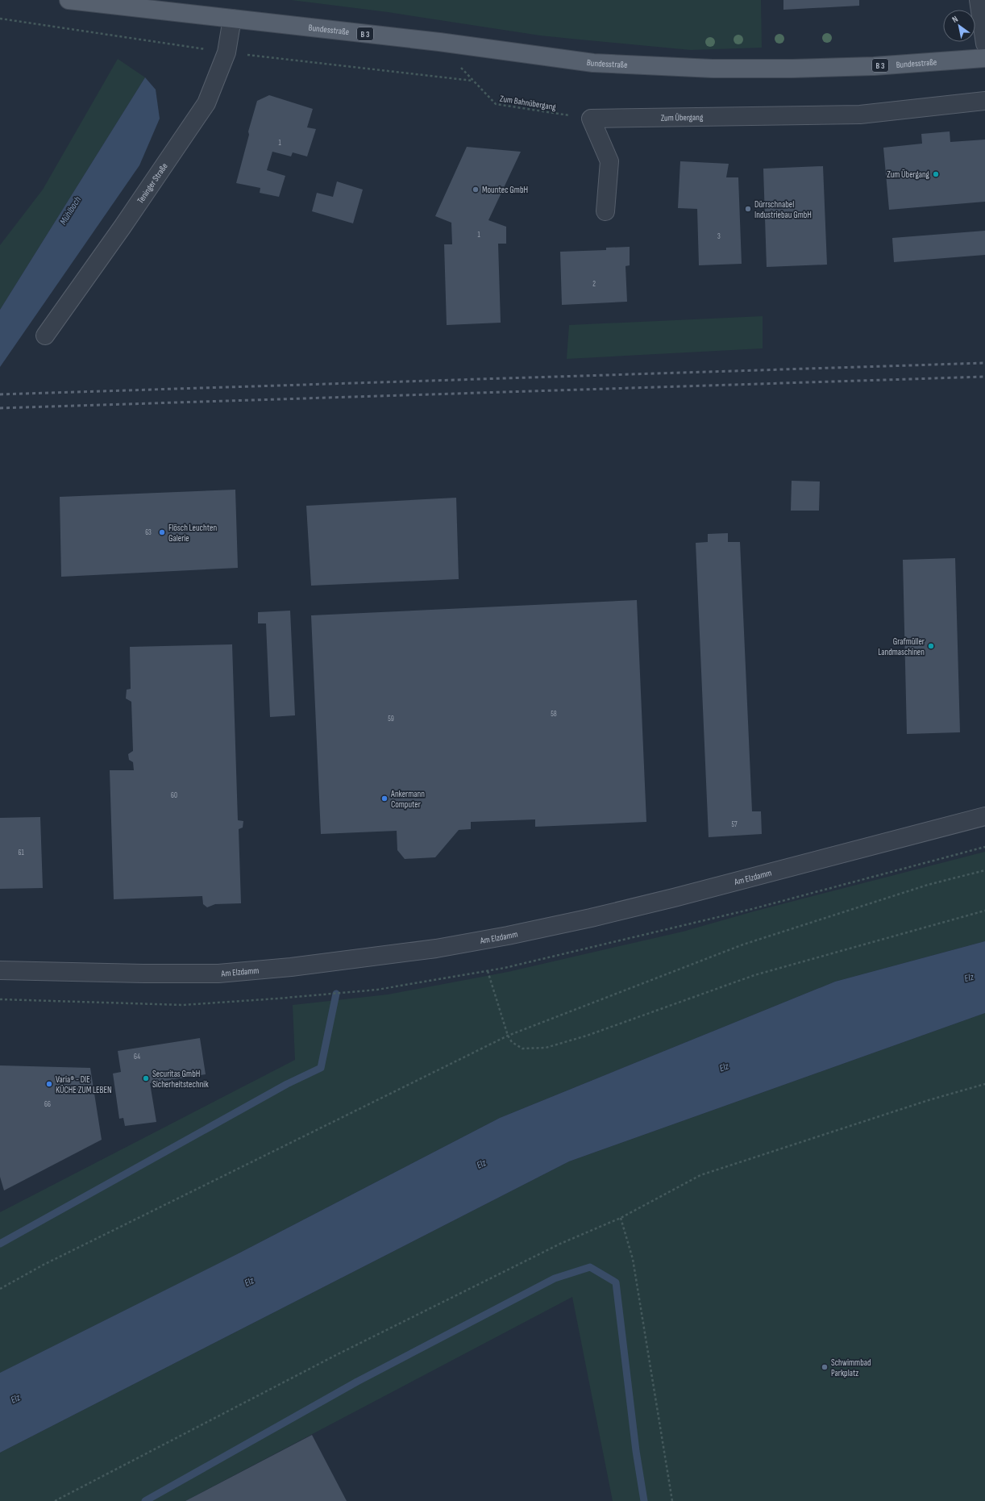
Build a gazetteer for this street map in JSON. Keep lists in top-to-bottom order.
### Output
{
  "streets": {
    "main road": ["Bundesstraße", "B 3"],
    "street": ["Zum Übergang", "Teninger Straße", "Am Elzdamm"],
    "path": ["Zum Bahnübergang"]
  },
  "crossings": [
    ["Bundesstraße", "B 3"],
    ["Bundesstraße", "Teninger Straße"],
    ["B 3", "Teninger Straße"],
    ["Zum Bahnübergang", "Zum Übergang"],
    ["Zum Bahnübergang", "Teninger Straße"]
  ],
  "water": ["Mühlbach", "Elz"],
  "places": [
    "Zum Übergang",
    "Mountec GmbH",
    "Dürrschnabel Industriebau GmbH",
    "Flösch Leuchten Galerie",
    "Grafmüller Landmaschinen",
    "Ankermann Computer",
    "Securitas GmbH Sicherheitstechnik",
    "Varia® - DIE KÜCHE ZUM LEBEN",
    "Schwimmbad Parkplatz"
  ],
  "house_numbers": [
    "1",
    "1",
    "3",
    "2",
    "63",
    "58",
    "59",
    "60",
    "57",
    "61",
    "64",
    "66"
  ],
  "north": "top left"
}
